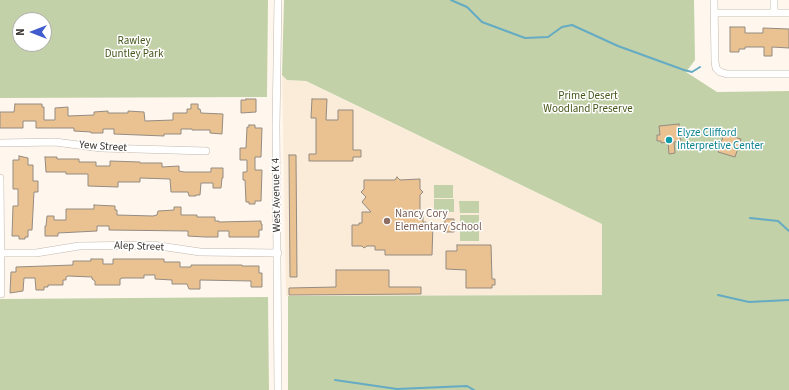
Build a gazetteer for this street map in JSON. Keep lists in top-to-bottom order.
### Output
{
  "streets": {
    "street": ["Yew Street", "West Avenue K 4", "Alep Street"]
  },
  "crossings": [
    ["West Avenue K 4", "Alep Street"]
  ],
  "parks": ["Rawley Duntley Park", "Prime Desert Woodland Preserve"],
  "places": ["Elyze Clifford Interpretive Center", "Nancy Cory Elementary School"],
  "north": "left"
}
